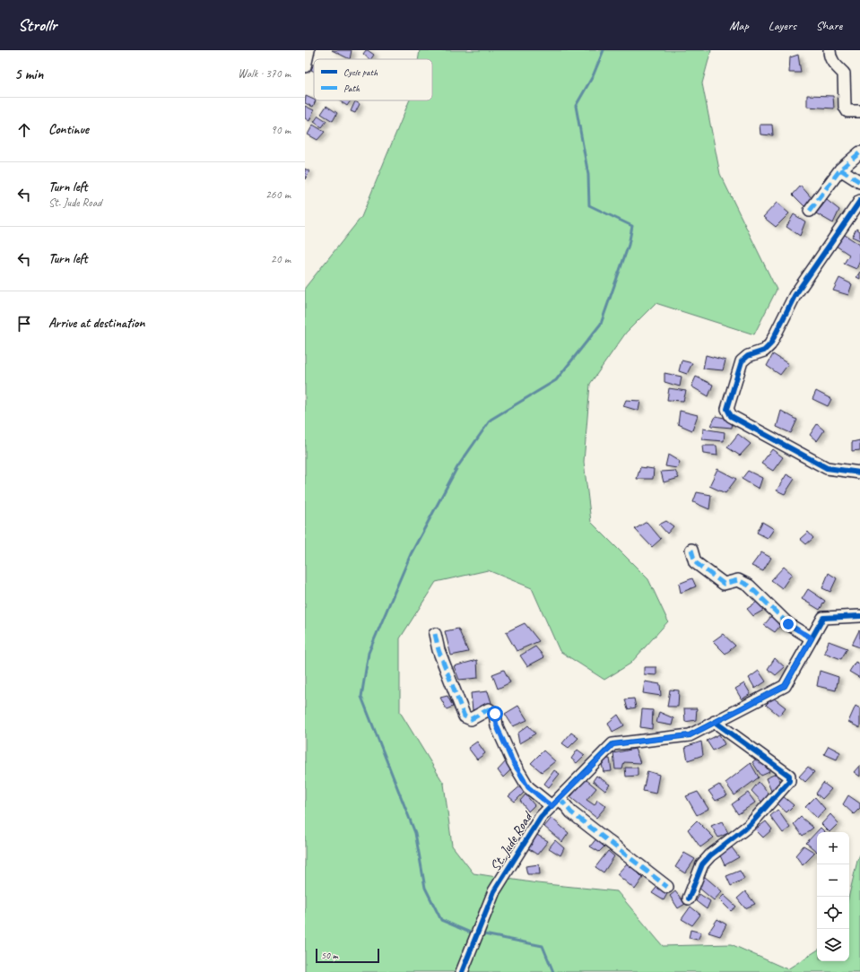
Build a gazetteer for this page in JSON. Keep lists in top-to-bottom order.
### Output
{
  "streets": {
    "street": ["St. Jude Road"]
  },
  "legend": ["Cycle path", "Path"],
  "scale_bar": "50 m",
  "page": {
    "header": "Strollr",
    "nav": ["Map", "Layers", "Share"],
    "heading": ["5 min", "Walk · 370 m"],
    "list": [
      ["Continue", "90 m"],
      ["Turn left", "St. Jude Road", "260 m"],
      ["Turn left", "20 m"],
      "Arrive at destination"
    ],
    "map_buttons": ["+", "−"],
    "scale": "50 m"
  }
}
